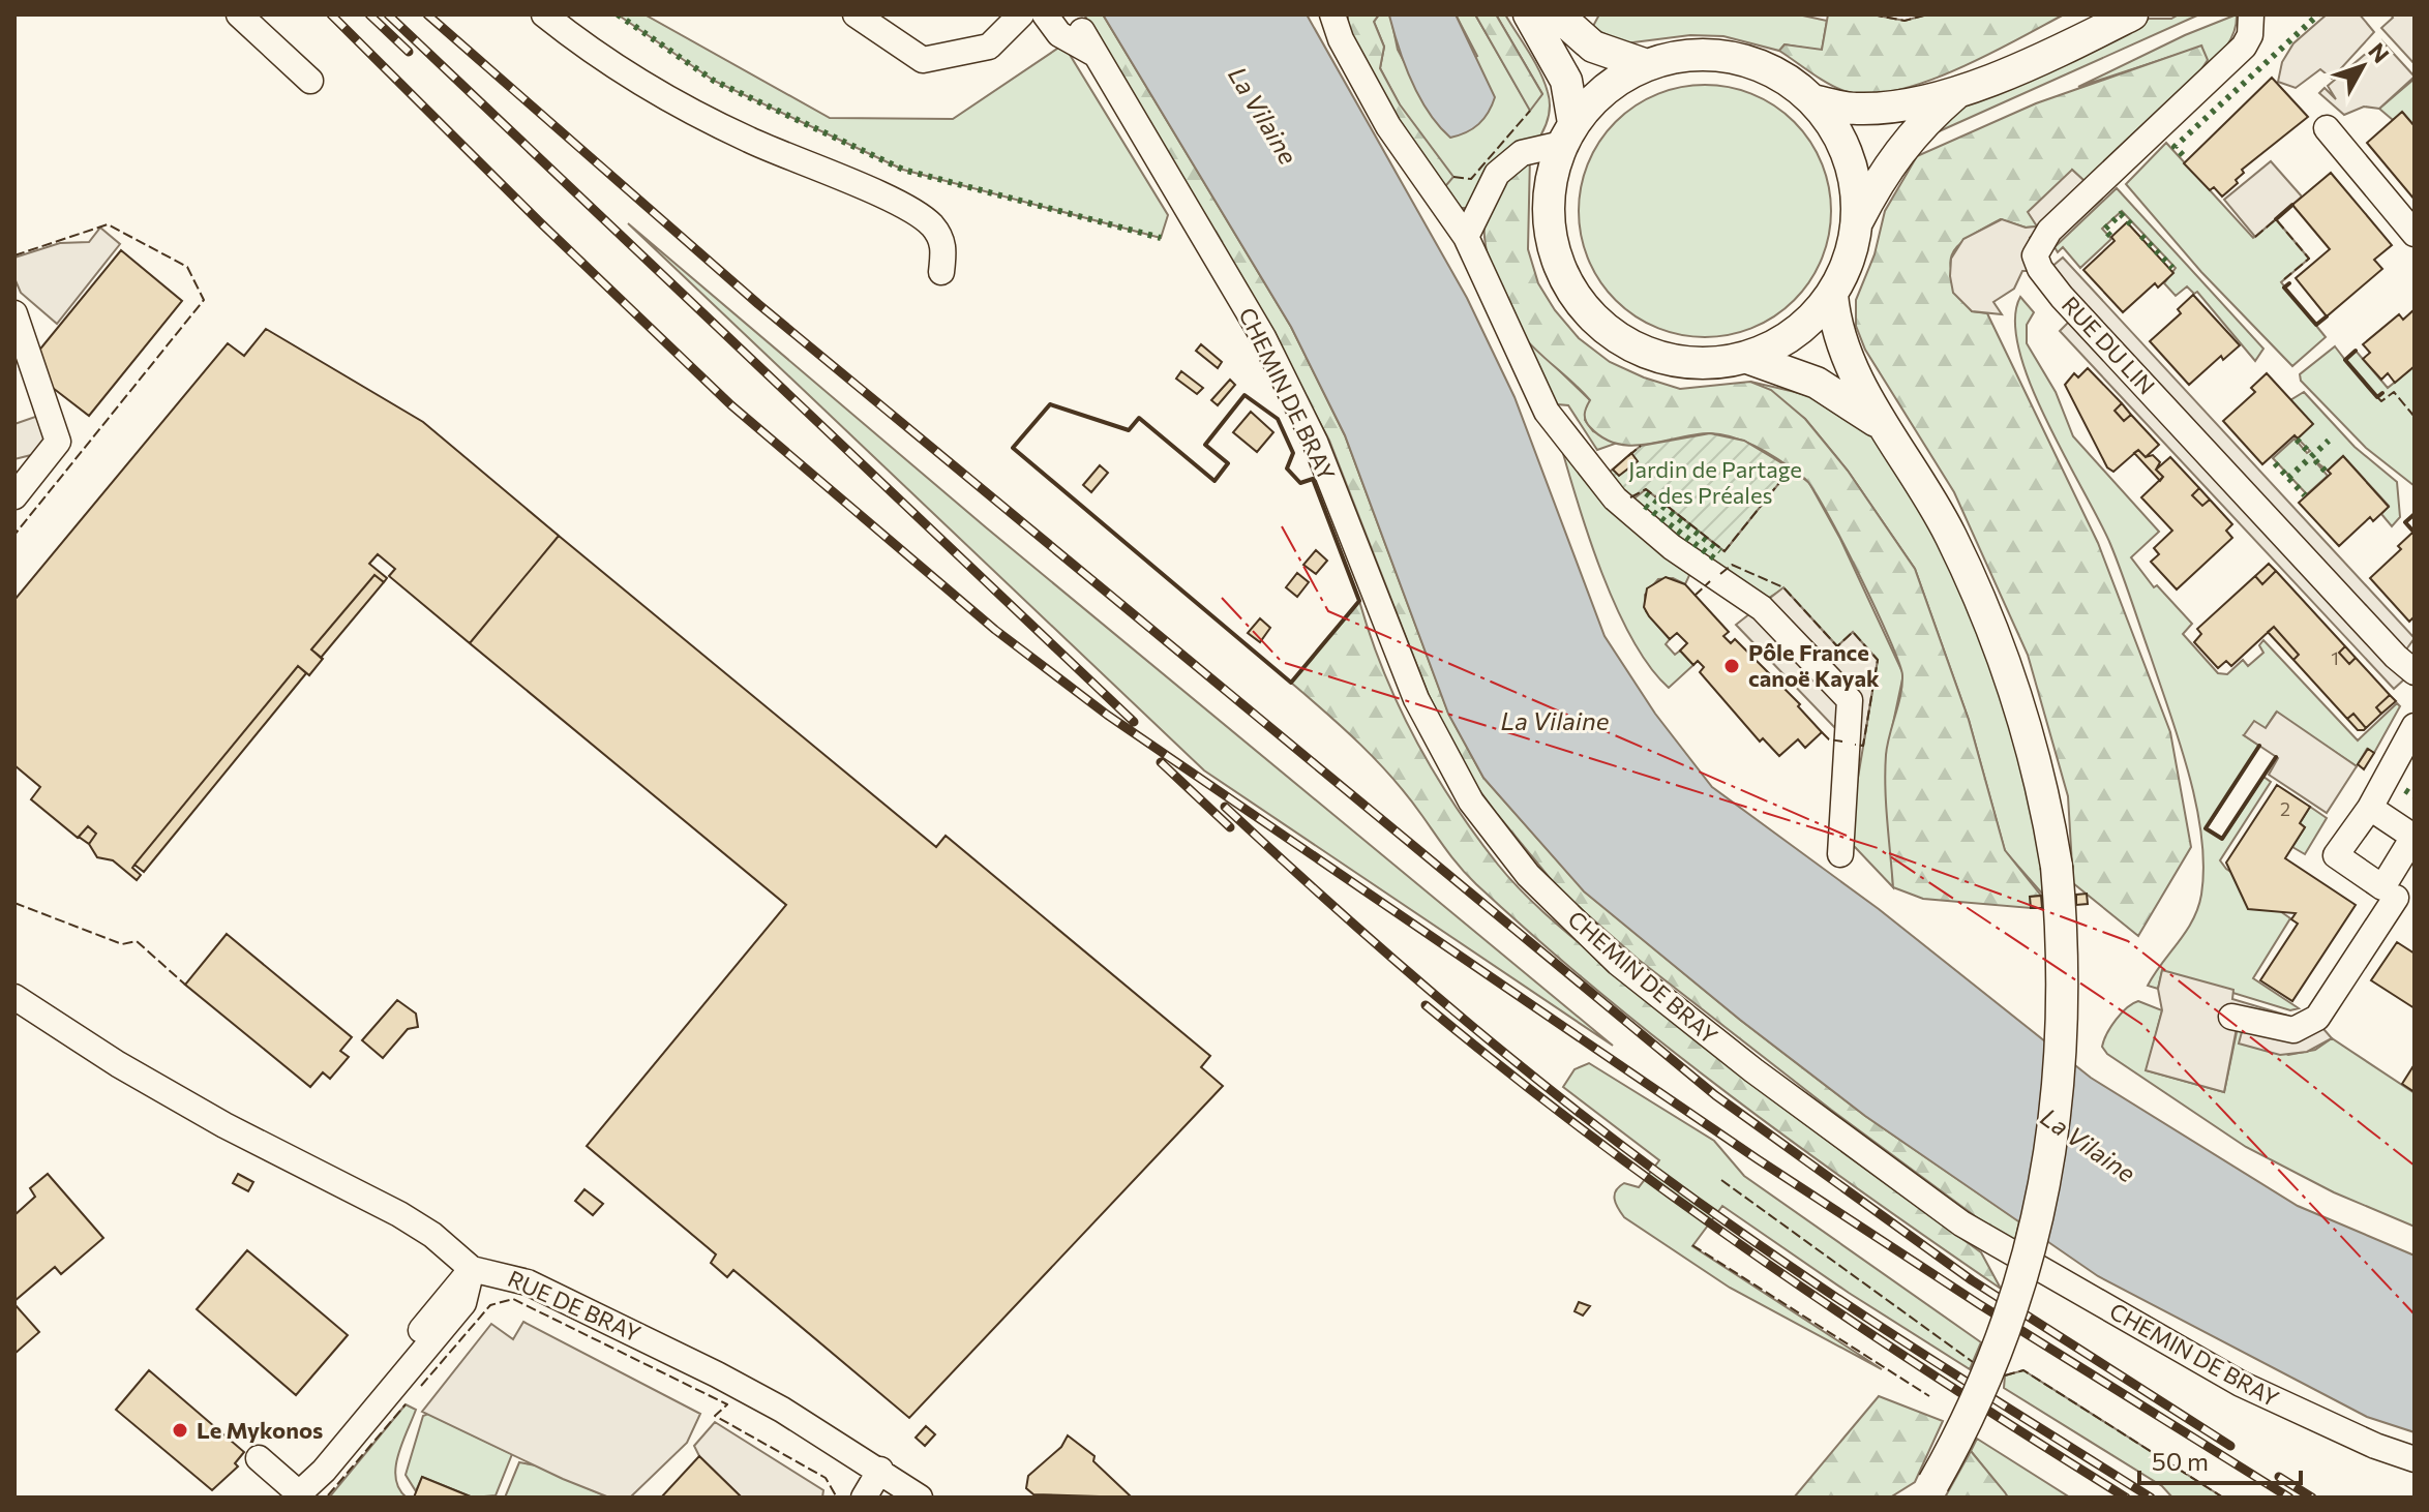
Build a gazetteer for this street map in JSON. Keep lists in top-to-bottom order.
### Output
{
  "streets": {
    "street": ["RUE DU LIN", "CHEMIN DE BRAY", "RUE DE BRAY"]
  },
  "water": ["La Vilaine"],
  "parks": ["Jardin de Partage des Préales"],
  "places": ["Pôle France canoë Kayak", "Le Mykonos"],
  "house_numbers": ["1", "2"],
  "scale_bar": "50 m",
  "north": "top right"
}
